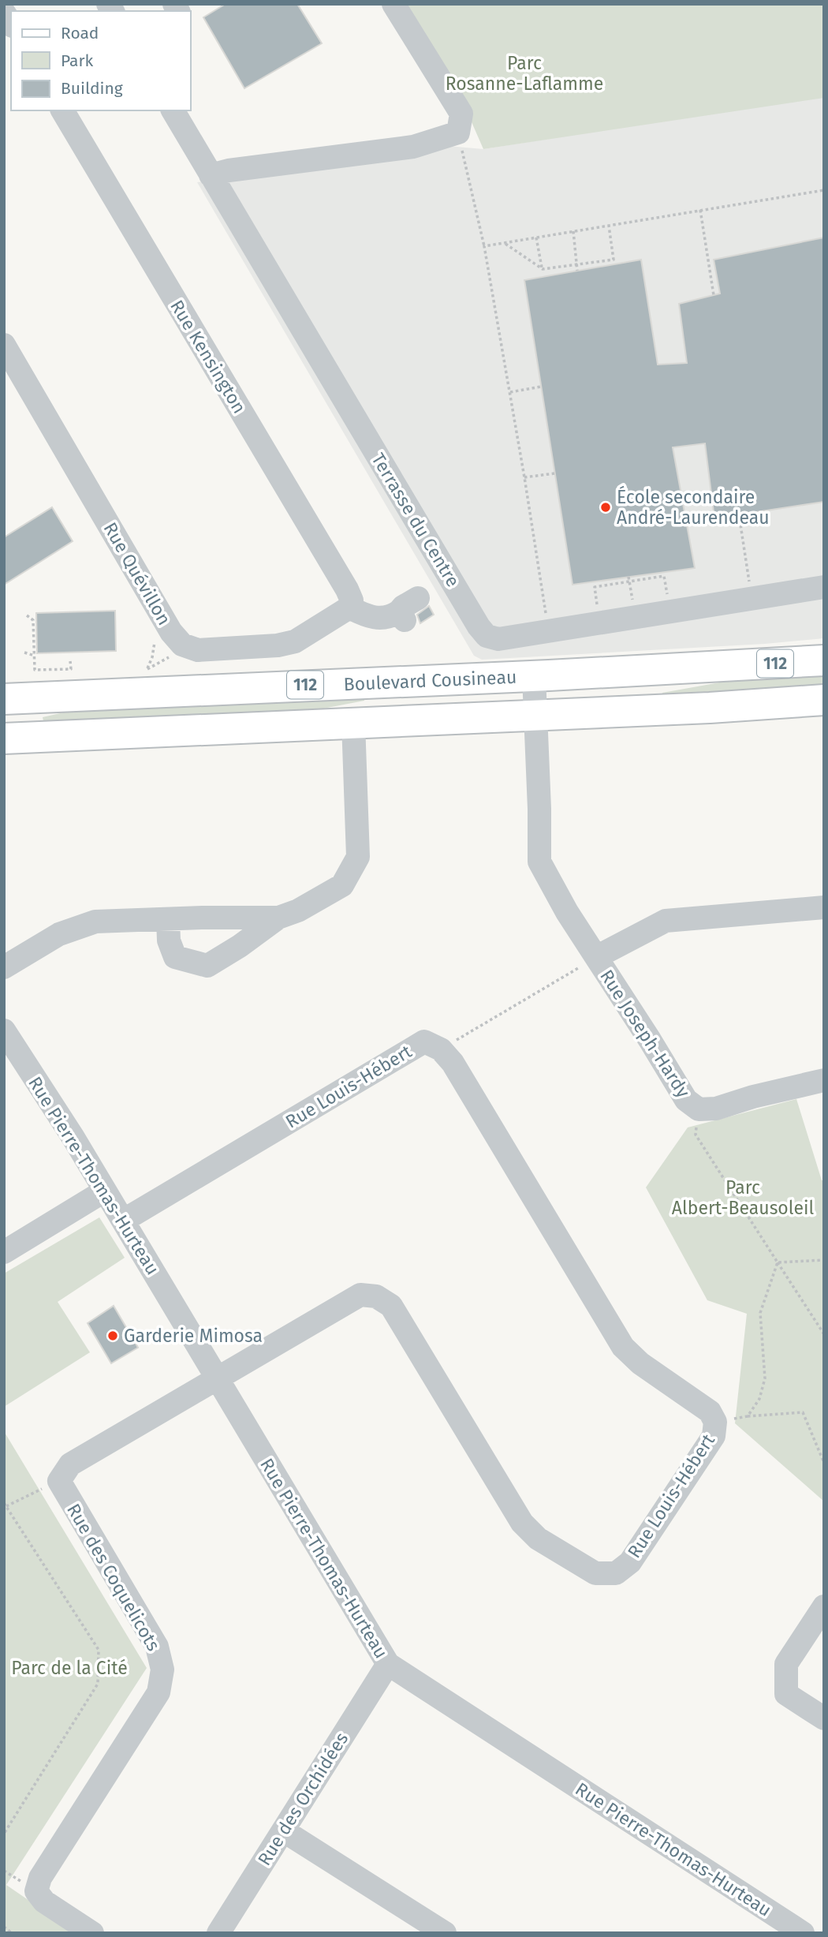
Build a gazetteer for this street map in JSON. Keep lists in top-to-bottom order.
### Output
{
  "streets": {
    "main road": ["112", "Boulevard Cousineau"],
    "street": [
      "Rue Kensington",
      "Terrasse du Centre",
      "Rue Quévillon",
      "Rue Joseph-Hardy",
      "Rue Louis-Hébert",
      "Rue Pierre-Thomas-Hurteau",
      "Rue des Coquelicots",
      "Rue des Orchidées"
    ]
  },
  "crossings": [
    ["Rue Kensington", "Rue Quévillon"],
    ["112", "Rue Joseph-Hardy"],
    ["Boulevard Cousineau", "Rue Joseph-Hardy"],
    ["Rue Louis-Hébert", "Rue Pierre-Thomas-Hurteau"],
    ["Rue Pierre-Thomas-Hurteau", "Rue des Orchidées"]
  ],
  "parks": ["Parc Rosanne-Laflamme", "Parc Albert-Beausoleil", "Parc de la Cité"],
  "places": ["École secondaire André-Laurendeau", "Garderie Mimosa"],
  "legend": ["Road", "Park", "Building"]
}
